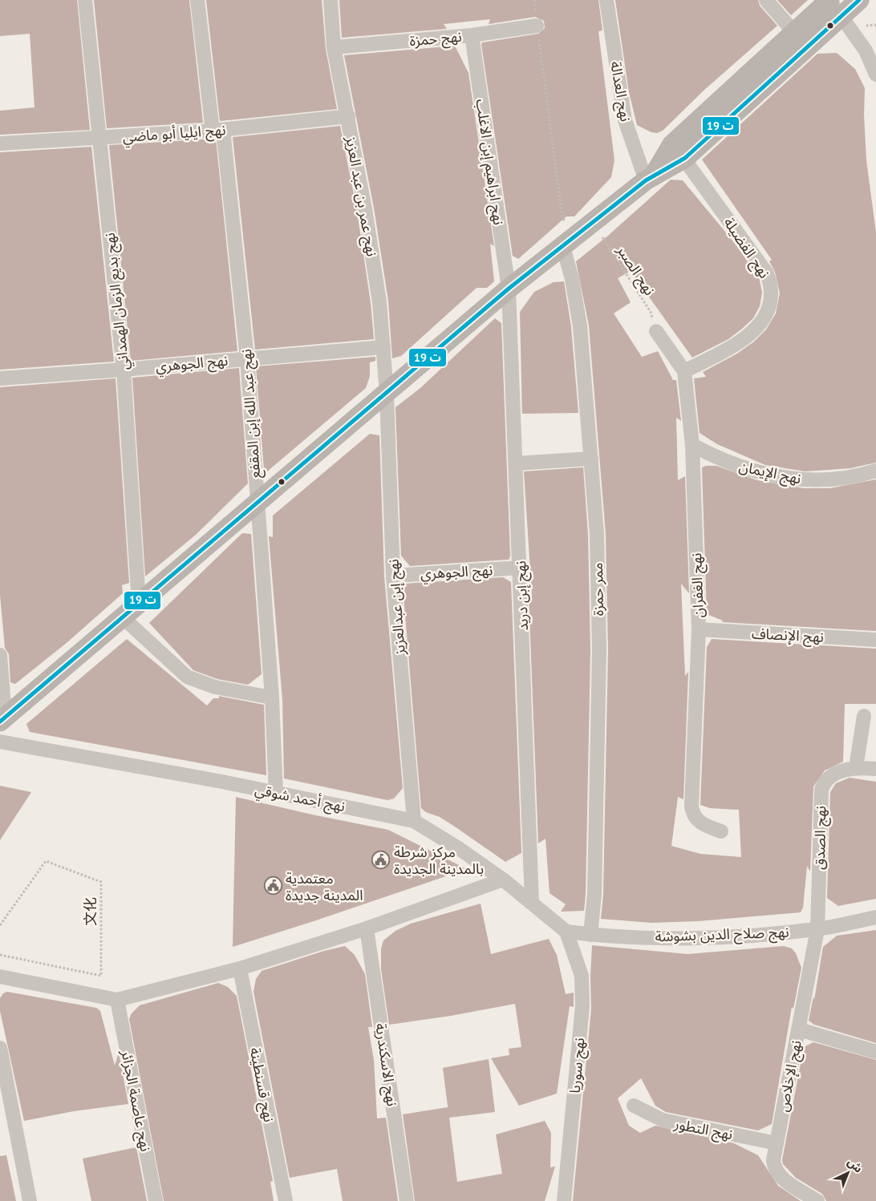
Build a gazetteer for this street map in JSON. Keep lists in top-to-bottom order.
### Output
{
  "streets": {
    "street": [
      "نهج حمزة",
      "نهج العدالة",
      "نهج ايليا أبو ماضي",
      "نهج ابراهيم إبن الاغلب",
      "نهج عمر بن عبد العزيز",
      "نهج الفضيلة",
      "نهج بديع الزمان الهمداني",
      "نهج الجوهري",
      "نهج عبد الله إبن المقفع",
      "نهج الإيمان",
      "نهج الغفران",
      "ممر حمزة",
      "نهج إبن دريد",
      "نهج إبن عبدالعزيز",
      "نهج الإنصاف",
      "نهج أحمد شوقي",
      "نهج الصدق",
      "نهج صلاح الدين بشوشة",
      "نهج الاسكندرية",
      "نهج سوريا",
      "نهج الإخلاص",
      "نهج قسنطينة",
      "نهج عاصمة الجزائر",
      "نهج التطور"
    ],
    "path": ["نهج الصبر", "文化"]
  },
  "crossings": [
    ["نهج حمزة", "نهج ابراهيم إبن الاغلب"],
    ["نهج حمزة", "نهج عمر بن عبد العزيز"],
    ["نهج ايليا أبو ماضي", "نهج عمر بن عبد العزيز"],
    ["نهج ايليا أبو ماضي", "نهج بديع الزمان الهمداني"],
    ["نهج ايليا أبو ماضي", "نهج عبد الله إبن المقفع"],
    ["نهج ابراهيم إبن الاغلب", "نهج إبن دريد"],
    ["نهج عمر بن عبد العزيز", "نهج الجوهري"],
    ["نهج عمر بن عبد العزيز", "نهج إبن عبدالعزيز"],
    ["نهج الفضيلة", "نهج الغفران"],
    ["نهج الصبر", "نهج الغفران"],
    ["نهج بديع الزمان الهمداني", "نهج الجوهري"],
    ["نهج الجوهري", "نهج عبد الله إبن المقفع"],
    ["نهج الجوهري", "نهج إبن دريد"],
    ["نهج الجوهري", "نهج إبن عبدالعزيز"],
    ["نهج عبد الله إبن المقفع", "نهج أحمد شوقي"],
    ["نهج الإيمان", "نهج الغفران"],
    ["نهج الغفران", "نهج الإنصاف"],
    ["ممر حمزة", "نهج صلاح الدين بشوشة"],
    ["نهج إبن دريد", "نهج أحمد شوقي"],
    ["نهج إبن عبدالعزيز", "نهج أحمد شوقي"],
    ["نهج أحمد شوقي", "نهج صلاح الدين بشوشة"],
    ["نهج أحمد شوقي", "نهج سوريا"],
    ["نهج الصدق", "نهج صلاح الدين بشوشة"],
    ["نهج الصدق", "نهج الإخلاص"],
    ["نهج صلاح الدين بشوشة", "نهج سوريا"],
    ["نهج صلاح الدين بشوشة", "نهج الإخلاص"],
    ["نهج الإخلاص", "نهج التطور"]
  ],
  "places": {
    "public building": ["مركز شرطة بالمدينة الجديدة", "معتمدية المدينة جديدة"]
  },
  "north": "top right"
}
